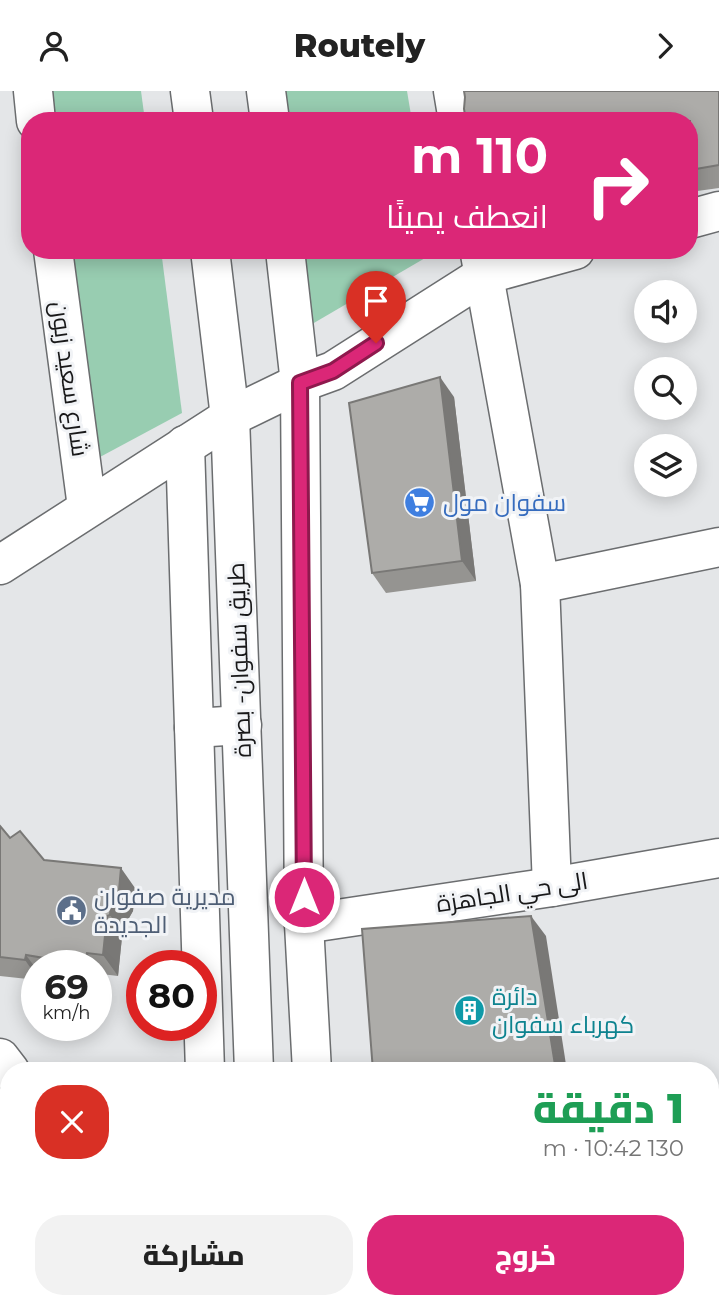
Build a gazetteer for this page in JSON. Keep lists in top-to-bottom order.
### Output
{
  "streets": {
    "main road": ["شارع سعيد زبون", "طريق سفوان- بصرة", "الى حي الجاهزة"]
  },
  "places": {
    "supermarket": ["سفوان مول"],
    "public building": ["مديرية صفوان الجديدة"],
    "building": ["دائرة كهرباء سفوان"]
  },
  "page": {
    "header": "Routely",
    "turn": ["110 m", "انعطف يمينًا"],
    "speed": "69 km/h",
    "limit": "80",
    "heading": ["1 دقيقة", "130 m · 10:42"],
    "buttons": ["خروج", "مشاركة"]
  }
}
